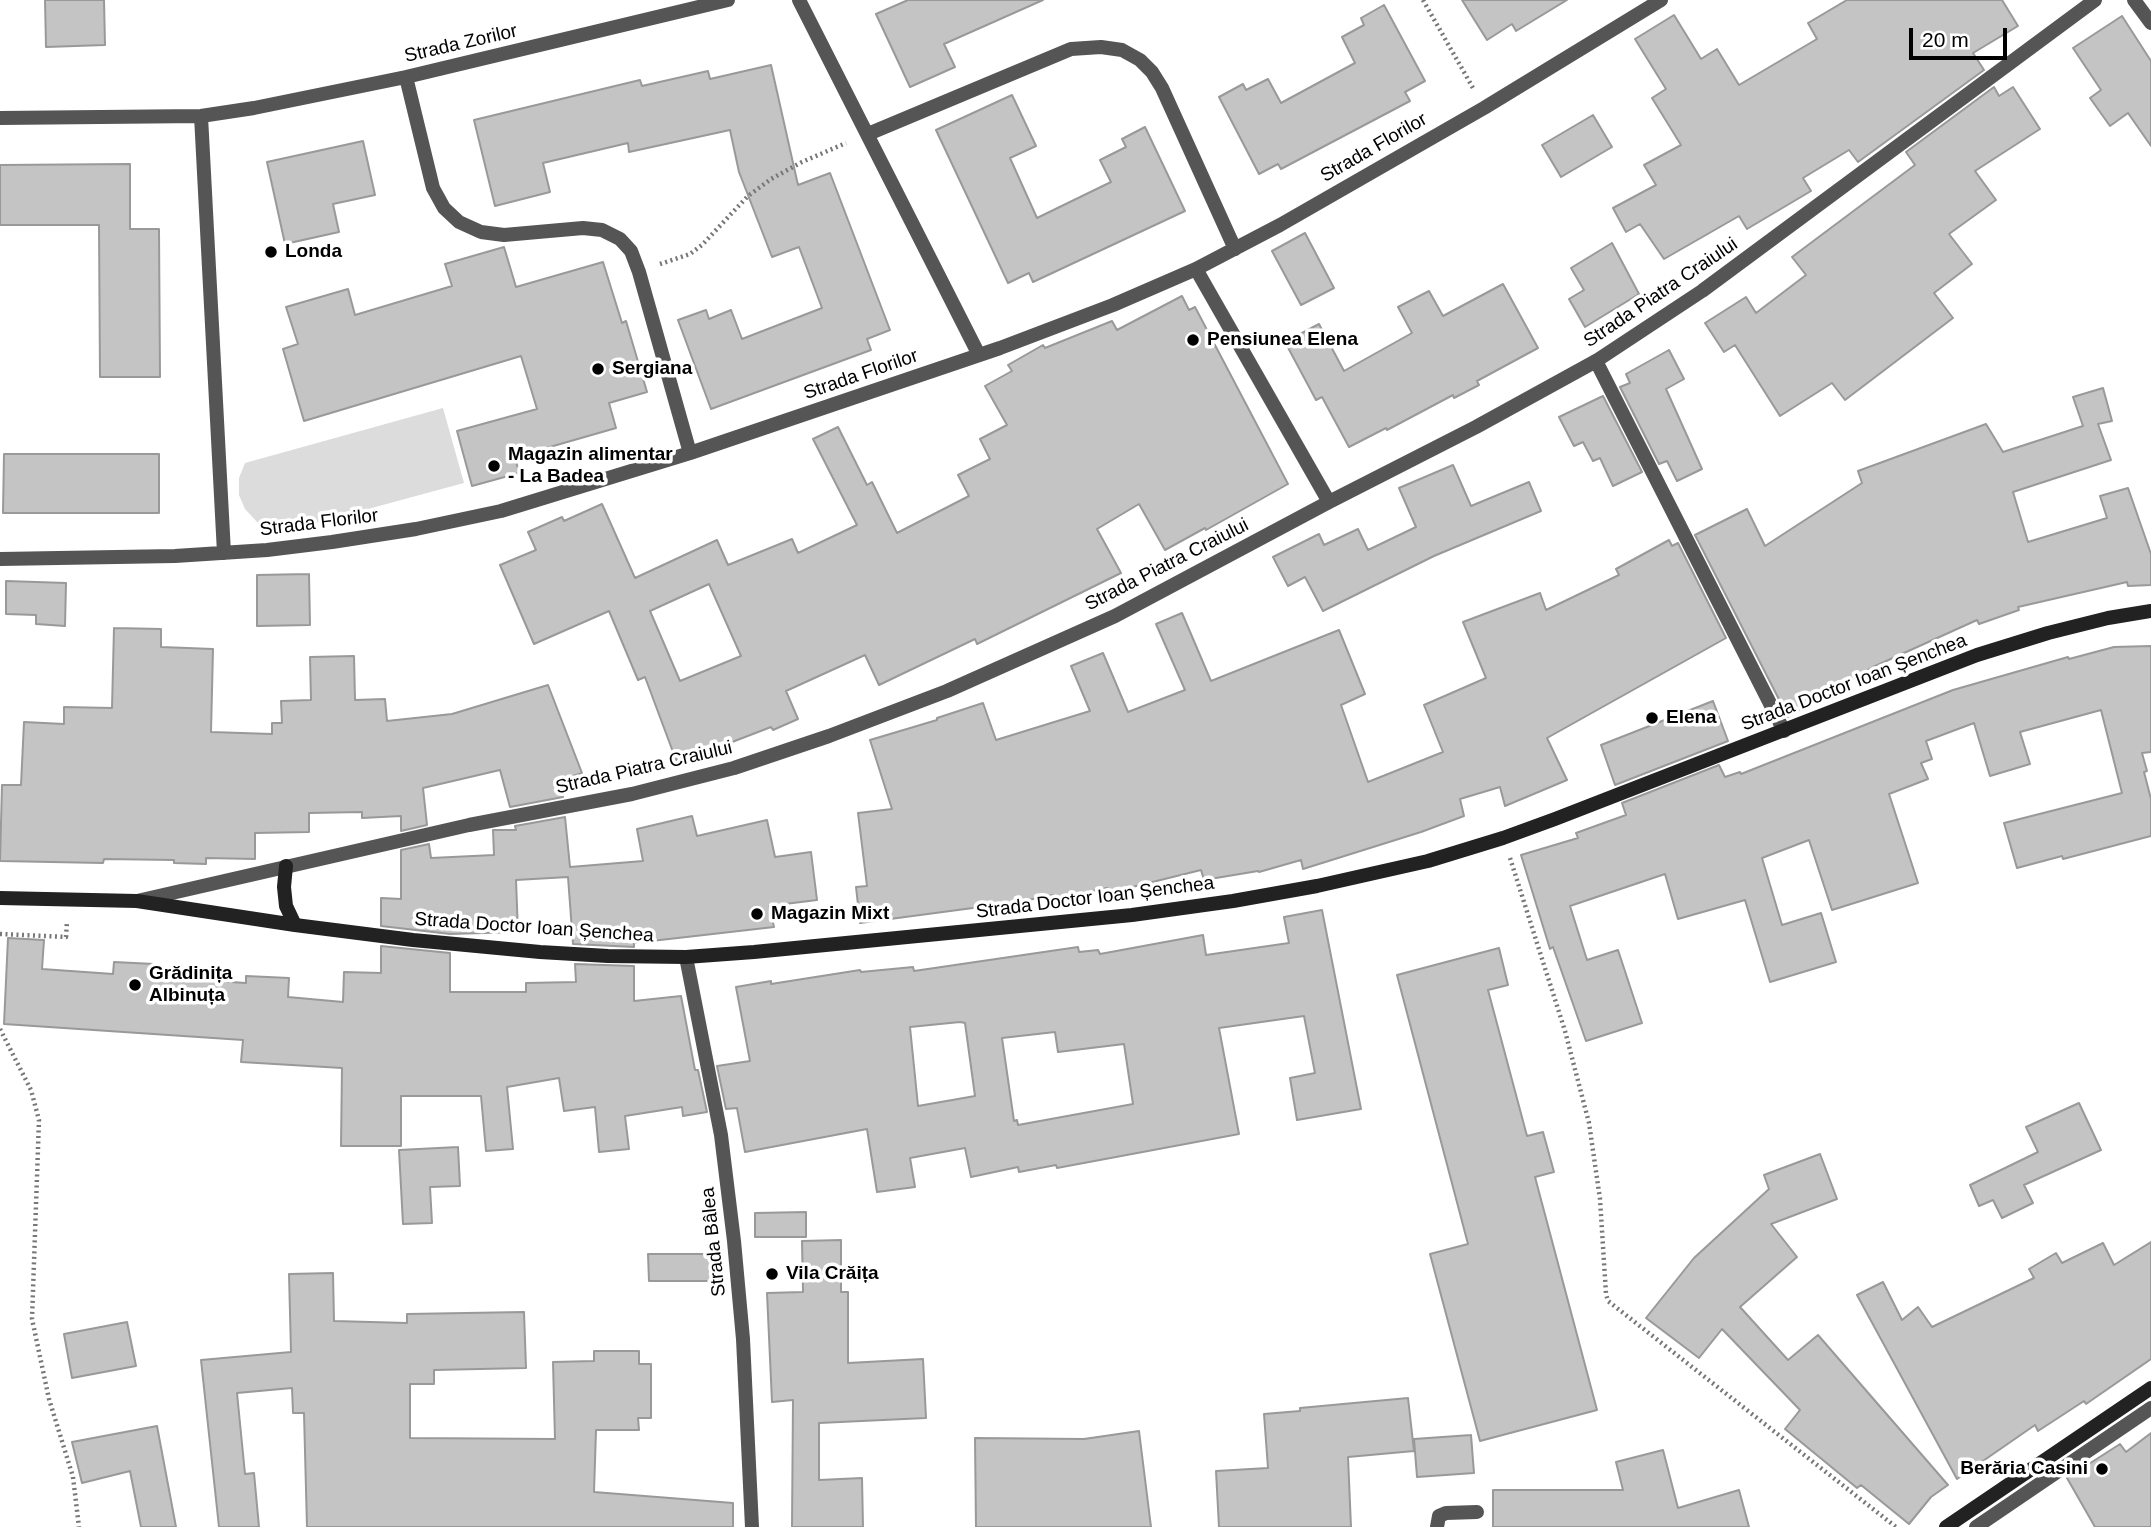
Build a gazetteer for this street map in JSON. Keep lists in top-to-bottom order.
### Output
{
  "streets": {
    "main road": ["Strada Doctor Ioan Șenchea"],
    "street": [
      "Strada Zorilor",
      "Strada Florilor",
      "Strada Piatra Craiului",
      "Strada Bâlea"
    ]
  },
  "crossings": [
    ["Strada Piatra Craiului", "Strada Doctor Ioan Șenchea"],
    ["Strada Doctor Ioan Șenchea", "Strada Bâlea"]
  ],
  "places": [
    "Londa",
    "Pensiunea Elena",
    "Sergiana",
    "Magazin alimentar - La Badea",
    "Elena",
    "Magazin Mixt",
    "Grădinița Albinuța",
    "Vila Crăița",
    "Berăria Casini"
  ],
  "scale_bar": "20 m"
}
